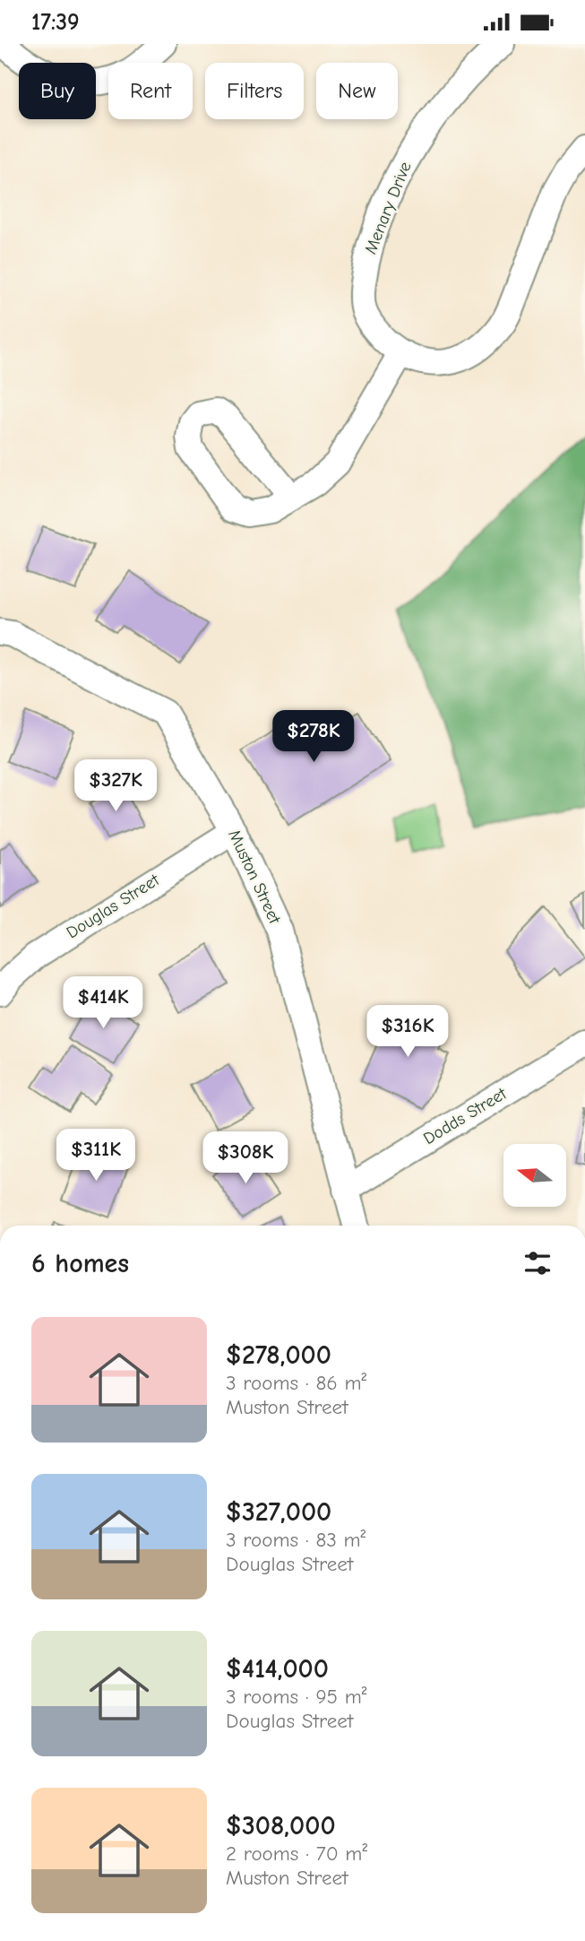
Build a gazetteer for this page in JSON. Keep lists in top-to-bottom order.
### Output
{
  "streets": {
    "street": [
      "Menary Drive",
      "Muston Street",
      "Douglas Street",
      "Dodds Street"
    ]
  },
  "crossings": [
    ["Muston Street", "Douglas Street"],
    ["Muston Street", "Dodds Street"]
  ],
  "north": "left",
  "page": {
    "status": "17:39",
    "chip": [
      "Buy",
      "Rent",
      "Filters",
      "New"
    ],
    "price": [
      "$278K",
      "$327K",
      "$414K",
      "$316K",
      "$311K",
      "$308K"
    ],
    "heading": "6 homes",
    "list": [
      {
        "name": "$278,000",
        "note": "3 rooms · 86 m² · Muston Street"
      },
      {
        "name": "$327,000",
        "note": "3 rooms · 83 m² · Douglas Street"
      },
      {
        "name": "$414,000",
        "note": "3 rooms · 95 m² · Douglas Street"
      },
      {
        "name": "$308,000",
        "note": "2 rooms · 70 m² · Muston Street"
      }
    ]
  }
}
